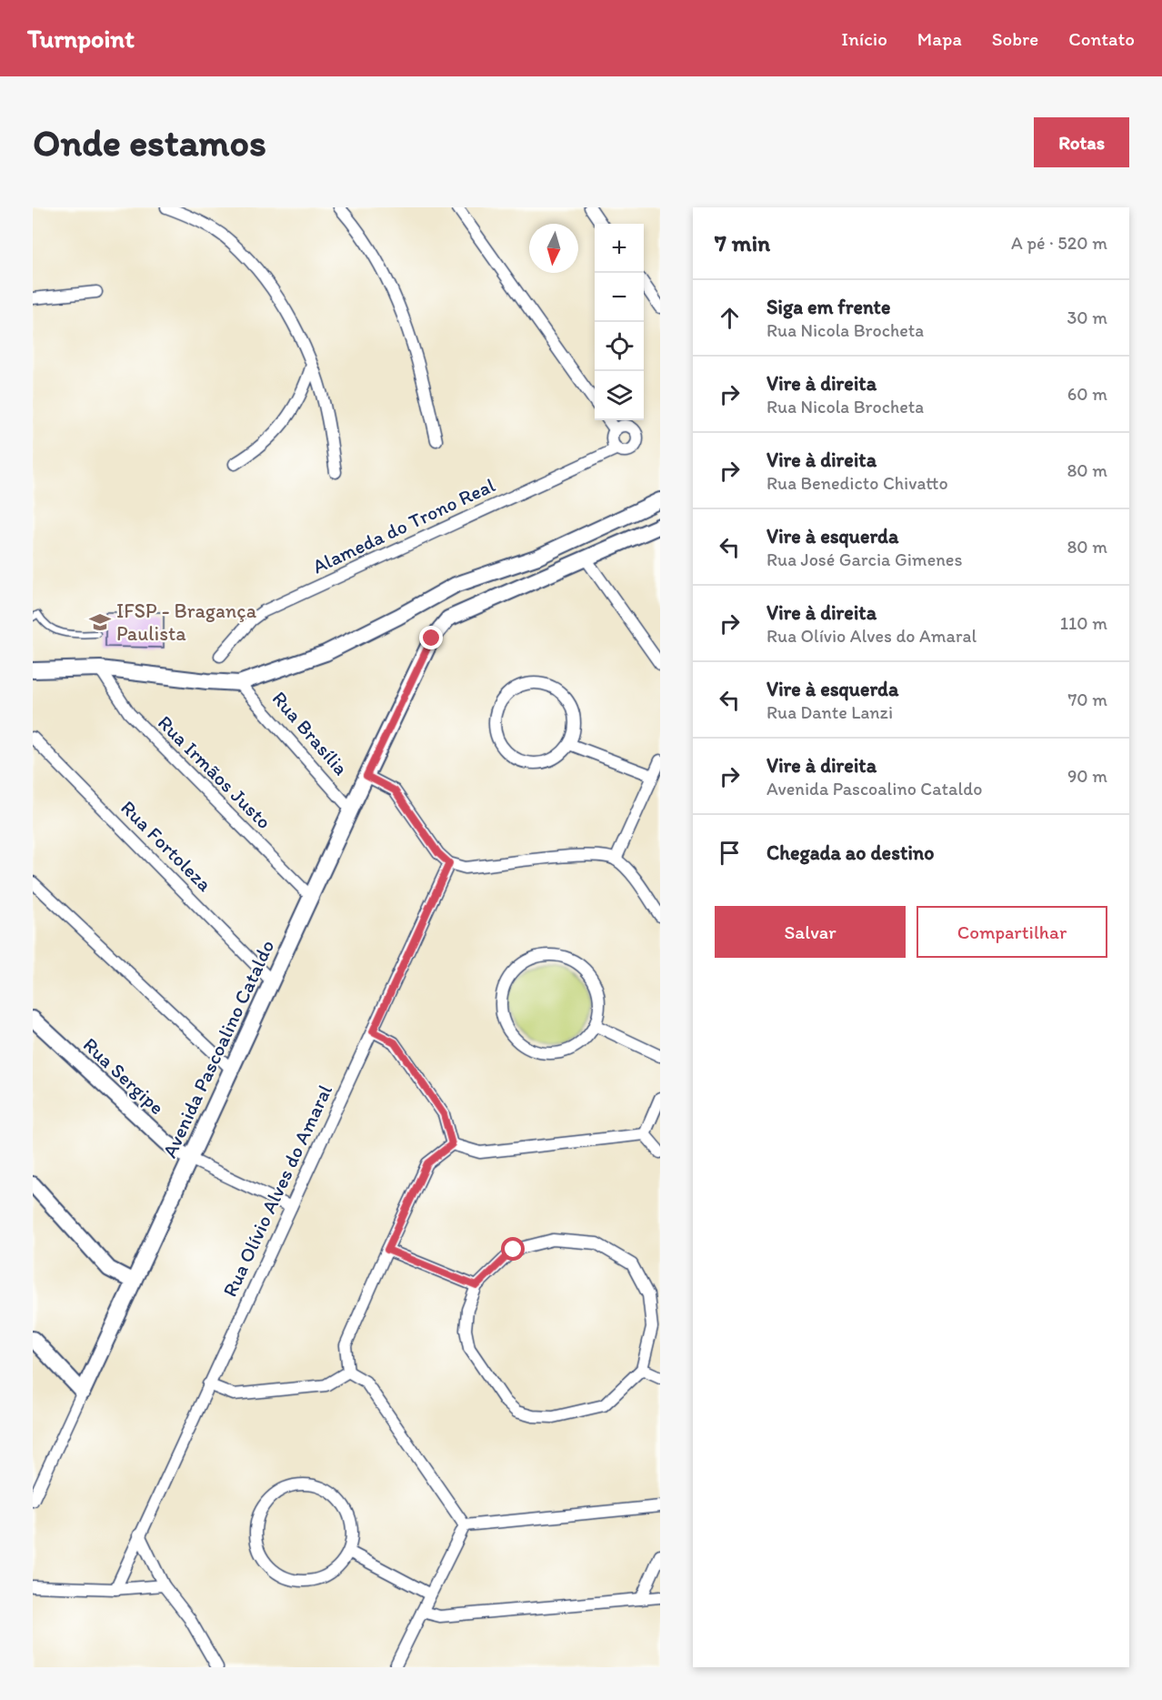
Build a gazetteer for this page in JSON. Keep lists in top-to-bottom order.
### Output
{
  "streets": {
    "street": [
      "Alameda do Trono Real",
      "Rua Brasília",
      "Rua Irmãos Justo",
      "Rua Fortoleza",
      "Avenida Pascoalino Cataldo",
      "Rua Sergipe",
      "Rua Olívio Alves do Amaral"
    ]
  },
  "crossings": [
    ["Rua Brasília", "Avenida Pascoalino Cataldo"],
    ["Rua Irmãos Justo", "Avenida Pascoalino Cataldo"],
    ["Rua Fortoleza", "Avenida Pascoalino Cataldo"],
    ["Avenida Pascoalino Cataldo", "Rua Sergipe"]
  ],
  "places": {
    "school or university": ["IFSP - Bragança Paulista"]
  },
  "north": "bottom",
  "page": {
    "header": "Turnpoint",
    "nav": [
      "Início",
      "Mapa",
      "Sobre",
      "Contato"
    ],
    "buttons": [
      "Rotas",
      ["Salvar", "Compartilhar"]
    ],
    "title": "Onde estamos",
    "heading": ["7 min", "A pé · 520 m"],
    "map_buttons": ["+", "−"],
    "list": [
      ["Siga em frente", "Rua Nicola Brocheta", "30 m"],
      ["Vire à direita", "Rua Nicola Brocheta", "60 m"],
      ["Vire à direita", "Rua Benedicto Chivatto", "80 m"],
      ["Vire à esquerda", "Rua José Garcia Gimenes", "80 m"],
      ["Vire à direita", "Rua Olívio Alves do Amaral", "110 m"],
      ["Vire à esquerda", "Rua Dante Lanzi", "70 m"],
      ["Vire à direita", "Avenida Pascoalino Cataldo", "90 m"],
      "Chegada ao destino"
    ]
  }
}
